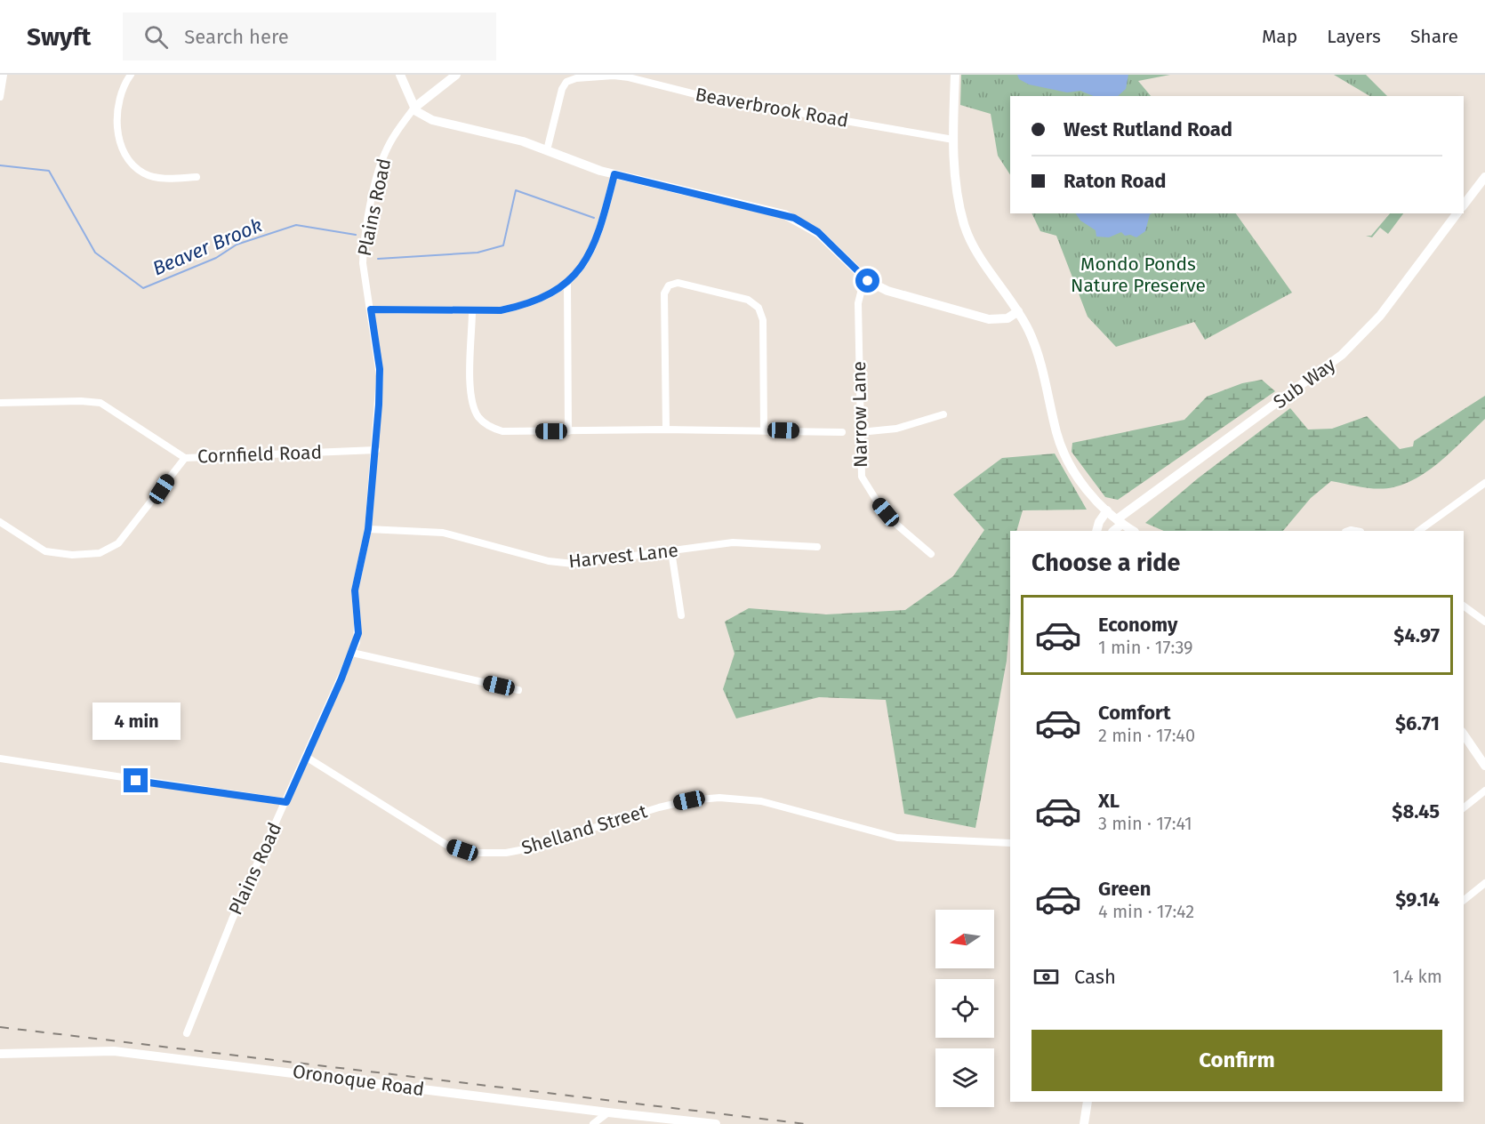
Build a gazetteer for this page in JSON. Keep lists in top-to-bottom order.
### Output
{
  "streets": {
    "main road": ["Plains Road", "Sub Way", "Oronoque Road"],
    "street": [
      "Beaverbrook Road",
      "Narrow Lane",
      "Cornfield Road",
      "Harvest Lane",
      "Shelland Street"
    ]
  },
  "crossings": [
    ["Plains Road", "Cornfield Road"],
    ["Plains Road", "Harvest Lane"],
    ["Plains Road", "Shelland Street"]
  ],
  "water": ["Beaver Brook"],
  "parks": ["Mondo Ponds Nature Preserve"],
  "north": "left",
  "page": {
    "header": "Swyft",
    "search": "Search here",
    "nav": ["Map", "Layers", "Share"],
    "banner": ["West Rutland Road", "Raton Road"],
    "heading": "Choose a ride",
    "list": [
      {
        "name": "Economy",
        "note": "1 min · 17:39",
        "value": "$4.97"
      },
      {
        "name": "Comfort",
        "note": "2 min · 17:40",
        "value": "$6.71"
      },
      {
        "name": "XL",
        "note": "3 min · 17:41",
        "value": "$8.45"
      },
      {
        "name": "Green",
        "note": "4 min · 17:42",
        "value": "$9.14"
      }
    ],
    "bubble": "4 min",
    "pay": ["Cash", "1.4 km"],
    "buttons": "Confirm"
  }
}
